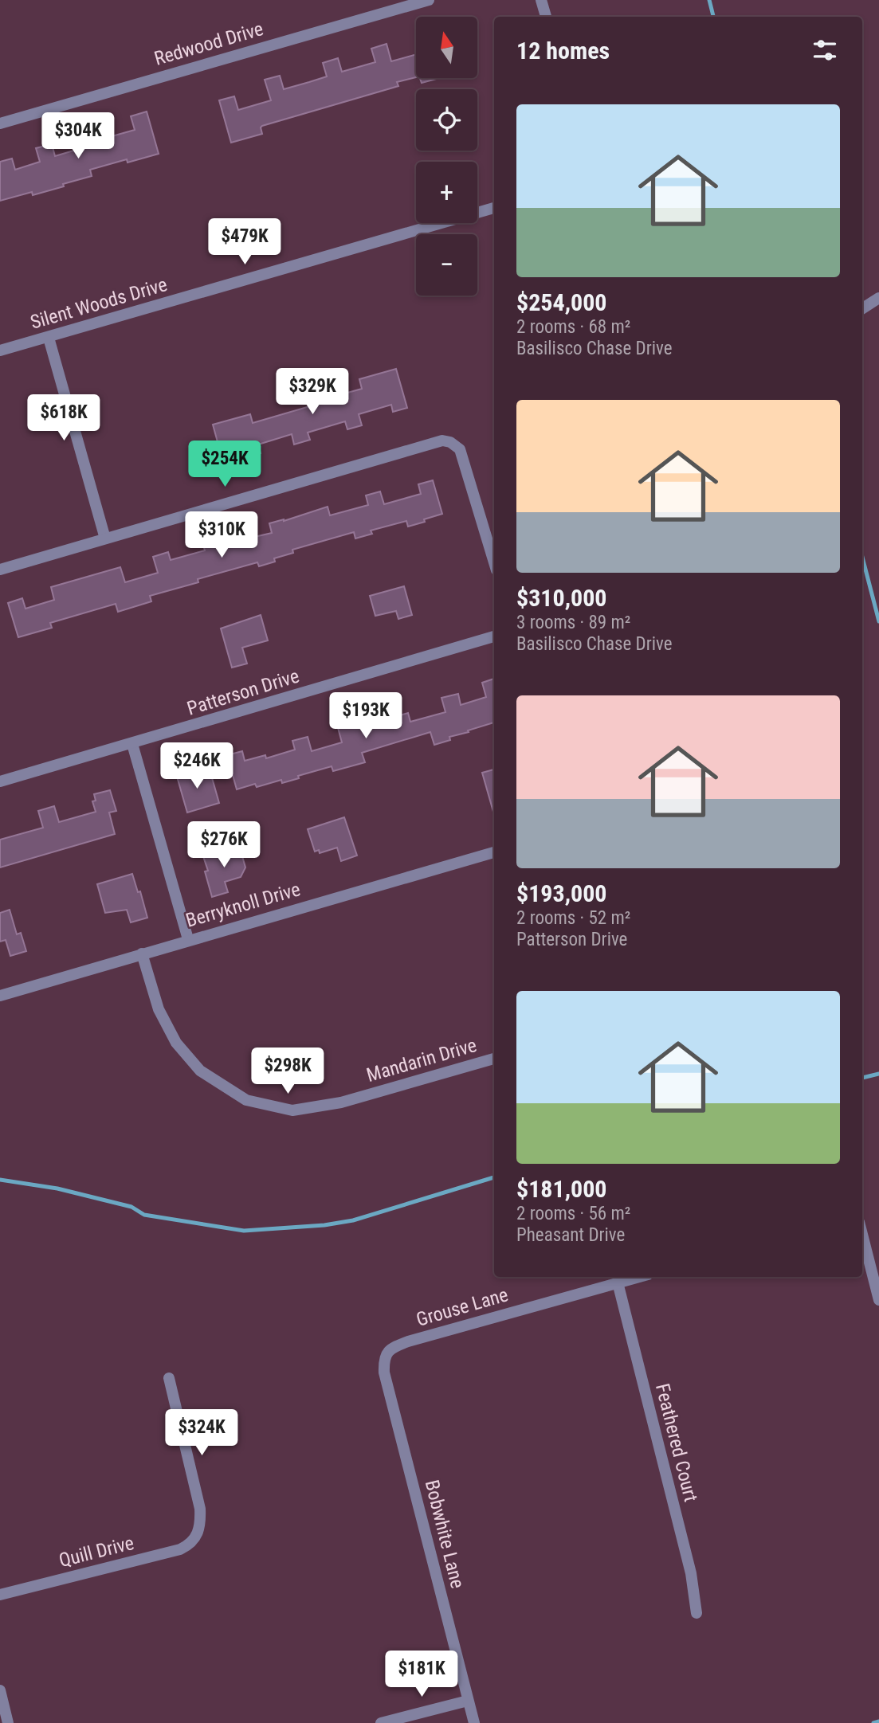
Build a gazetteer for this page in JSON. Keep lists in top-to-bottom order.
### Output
{
  "streets": {
    "street": [
      "Redwood Drive",
      "Silent Woods Drive",
      "Patterson Drive",
      "Berryknoll Drive",
      "Mandarin Drive",
      "Grouse Lane",
      "Feathered Court",
      "Bobwhite Lane",
      "Quill Drive"
    ]
  },
  "crossings": [
    ["Berryknoll Drive", "Mandarin Drive"],
    ["Grouse Lane", "Feathered Court"],
    ["Grouse Lane", "Bobwhite Lane"]
  ],
  "north": "top",
  "page": {
    "map_buttons": ["+", "−"],
    "heading": "12 homes",
    "list": [
      {
        "name": "$254,000",
        "note": "2 rooms · 68 m² · Basilisco Chase Drive"
      },
      {
        "name": "$310,000",
        "note": "3 rooms · 89 m² · Basilisco Chase Drive"
      },
      {
        "name": "$193,000",
        "note": "2 rooms · 52 m² · Patterson Drive"
      },
      {
        "name": "$181,000",
        "note": "2 rooms · 56 m² · Pheasant Drive"
      }
    ],
    "price": [
      "$304K",
      "$479K",
      "$329K",
      "$618K",
      "$254K",
      "$310K",
      "$193K",
      "$246K",
      "$276K",
      "$298K",
      "$324K",
      "$181K"
    ]
  }
}
